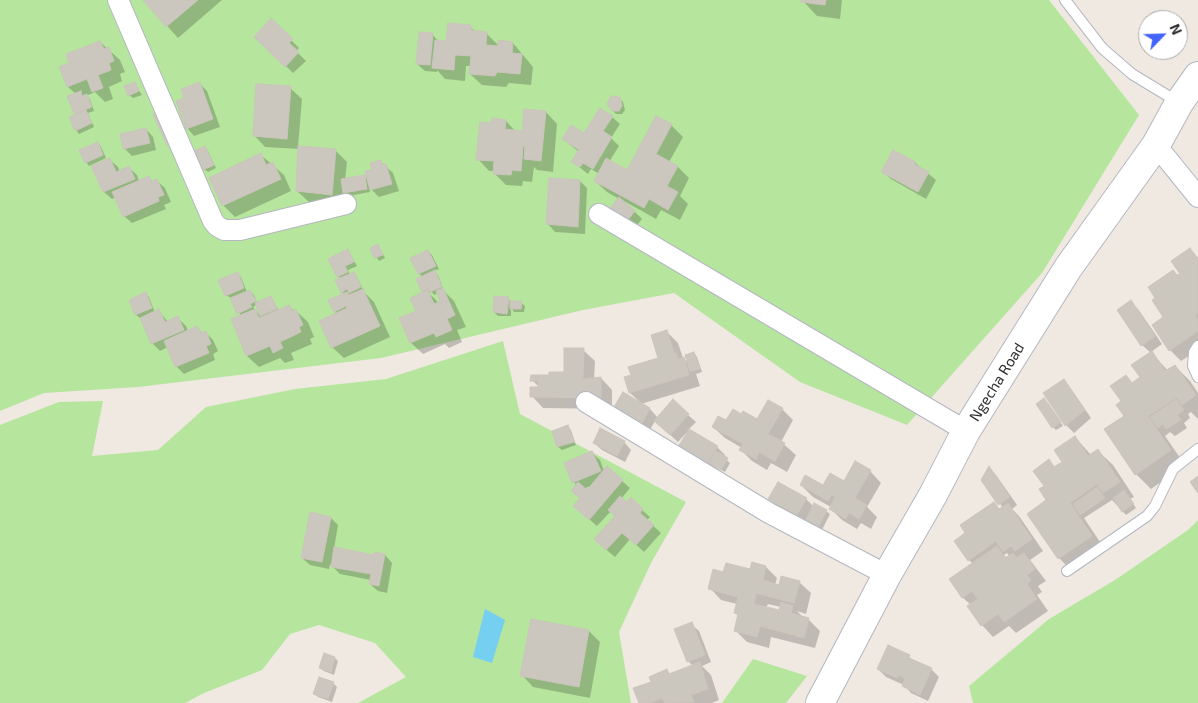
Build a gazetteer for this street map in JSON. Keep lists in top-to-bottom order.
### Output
{
  "streets": {
    "street": ["Ngecha Road"]
  },
  "north": "top right"
}
